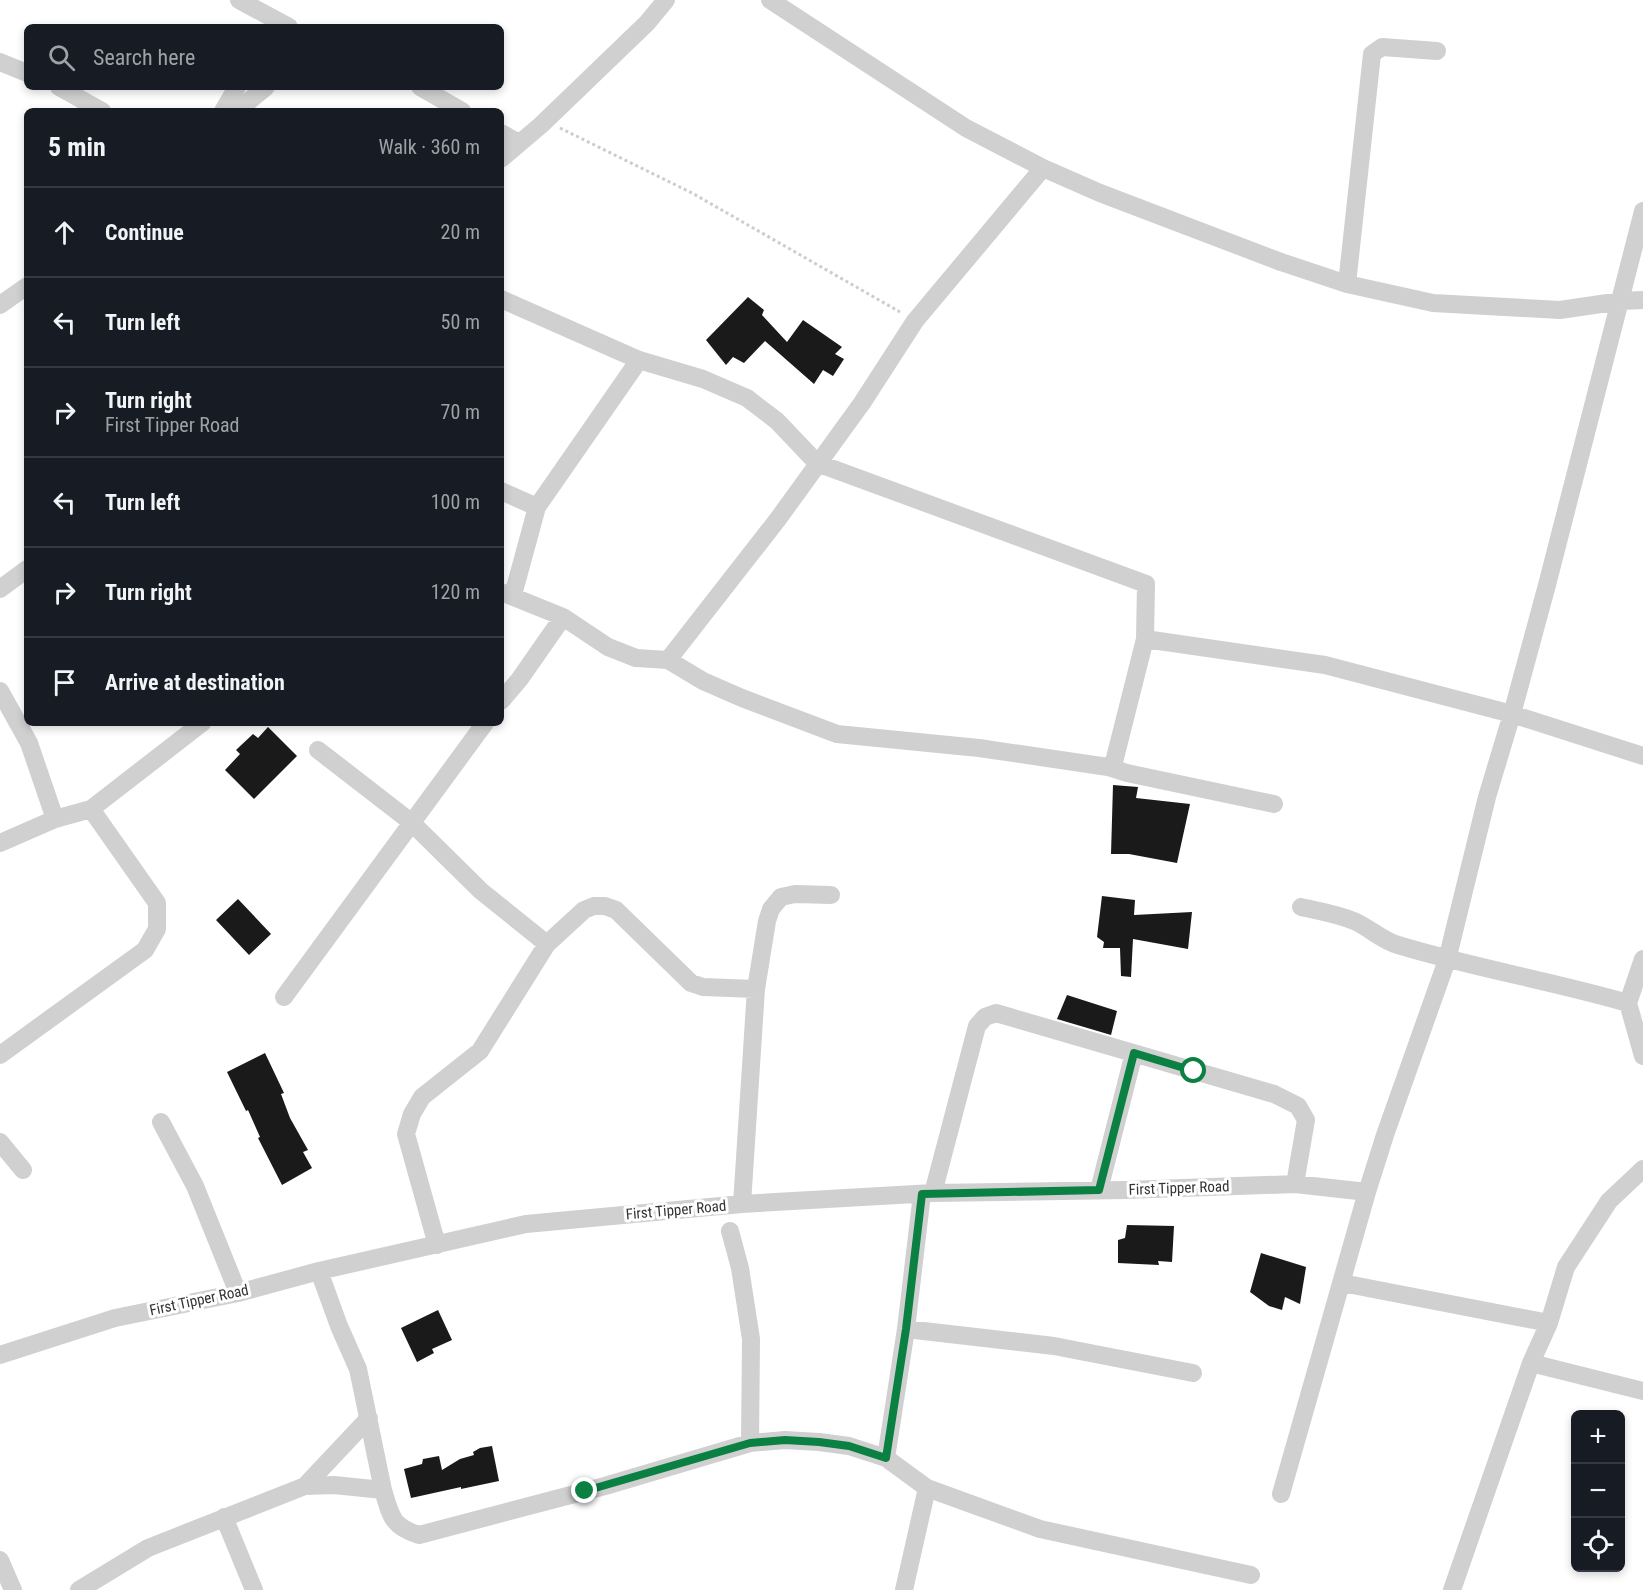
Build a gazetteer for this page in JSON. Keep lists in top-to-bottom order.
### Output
{
  "streets": {
    "street": ["First Tipper Road"]
  },
  "page": {
    "search": "Search here",
    "heading": ["5 min", "Walk · 360 m"],
    "list": [
      ["Continue", "20 m"],
      ["Turn left", "50 m"],
      ["Turn right", "First Tipper Road", "70 m"],
      ["Turn left", "100 m"],
      ["Turn right", "120 m"],
      "Arrive at destination"
    ],
    "map_buttons": ["+", "−"]
  }
}
